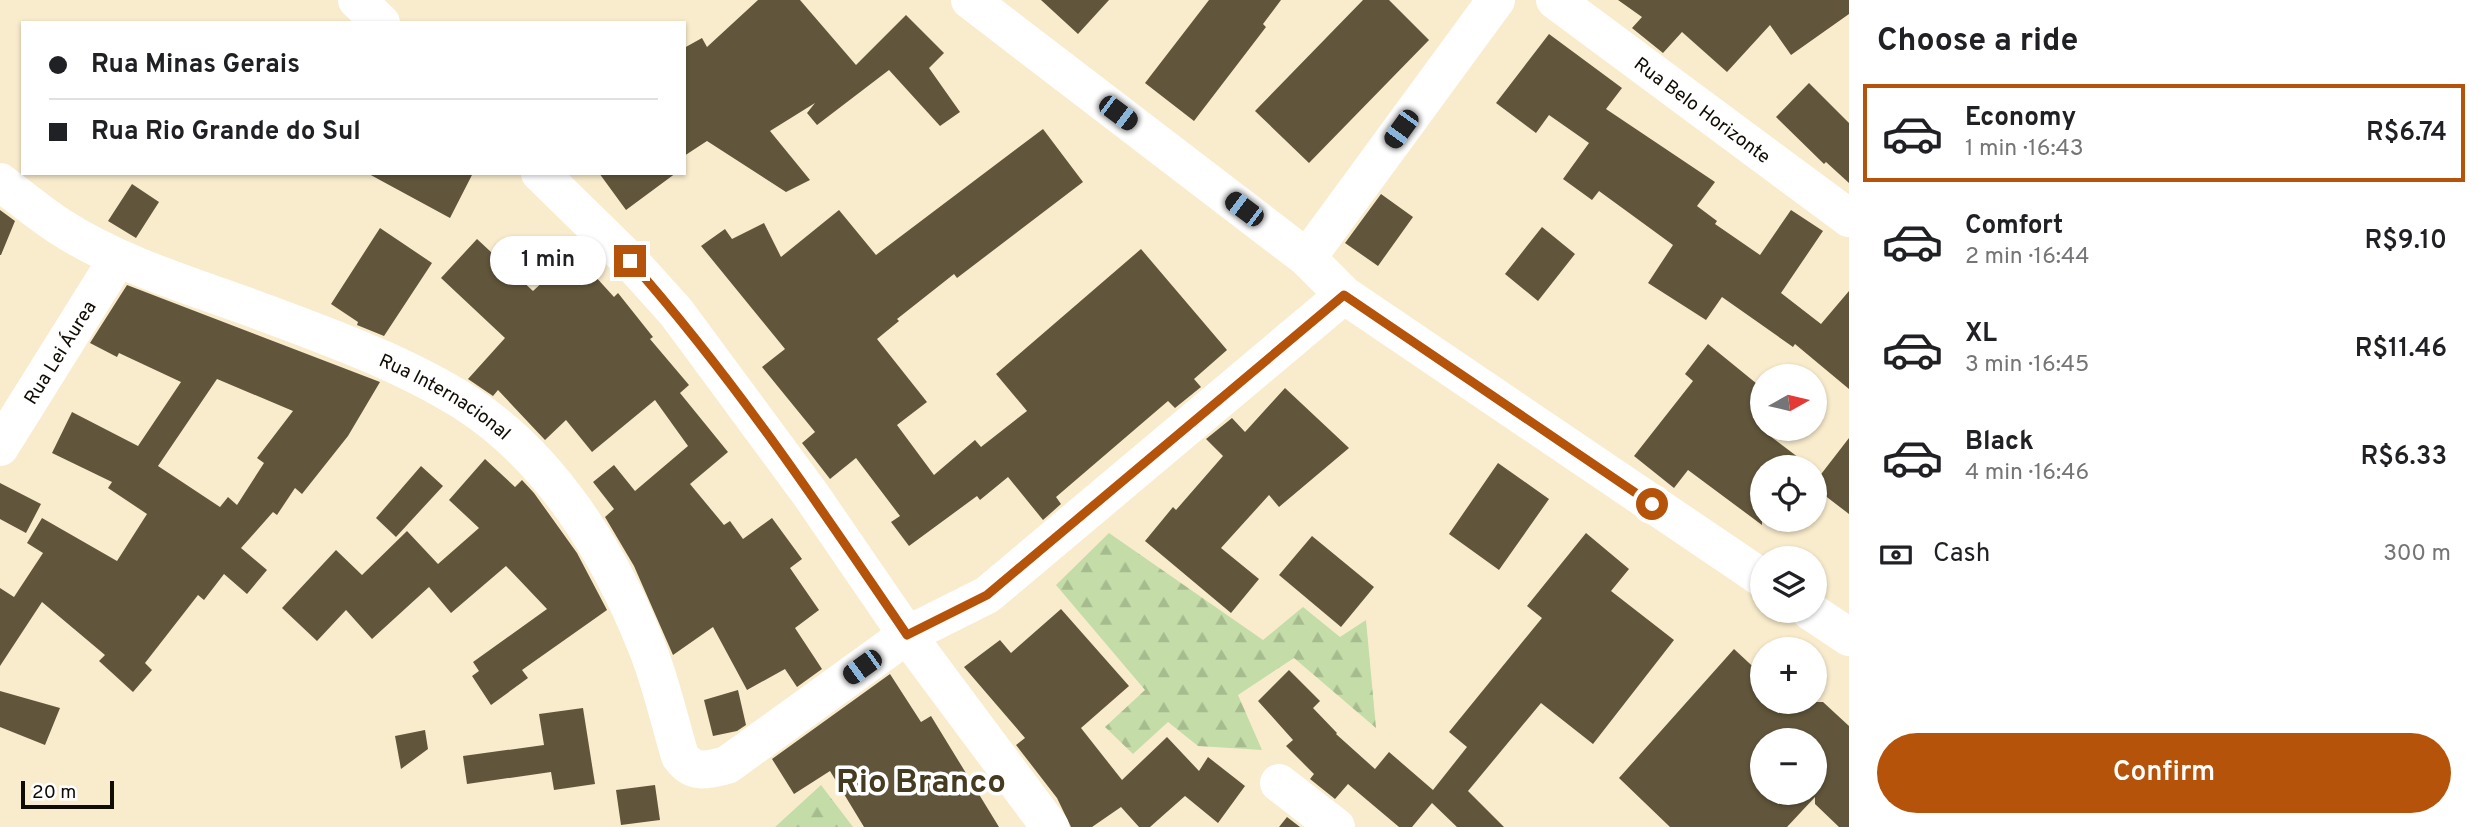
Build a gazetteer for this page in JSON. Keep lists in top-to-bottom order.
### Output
{
  "streets": {
    "street": ["Rua Belo Horizonte", "Rua Lei Áurea", "Rua Internacional"]
  },
  "crossings": [
    ["Rua Lei Áurea", "Rua Internacional"]
  ],
  "districts": ["Rio Branco"],
  "scale_bar": "20 m",
  "north": "right",
  "page": {
    "heading": "Choose a ride",
    "banner": ["Rua Minas Gerais", "Rua Rio Grande do Sul"],
    "list": [
      {
        "name": "Economy",
        "note": "1 min · 16:43",
        "value": "R$6.74"
      },
      {
        "name": "Comfort",
        "note": "2 min · 16:44",
        "value": "R$9.10"
      },
      {
        "name": "XL",
        "note": "3 min · 16:45",
        "value": "R$11.46"
      },
      {
        "name": "Black",
        "note": "4 min · 16:46",
        "value": "R$6.33"
      }
    ],
    "bubble": "1 min",
    "map_buttons": ["+", "−"],
    "pay": ["Cash", "300 m"],
    "buttons": "Confirm",
    "scale": "20 m"
  }
}
